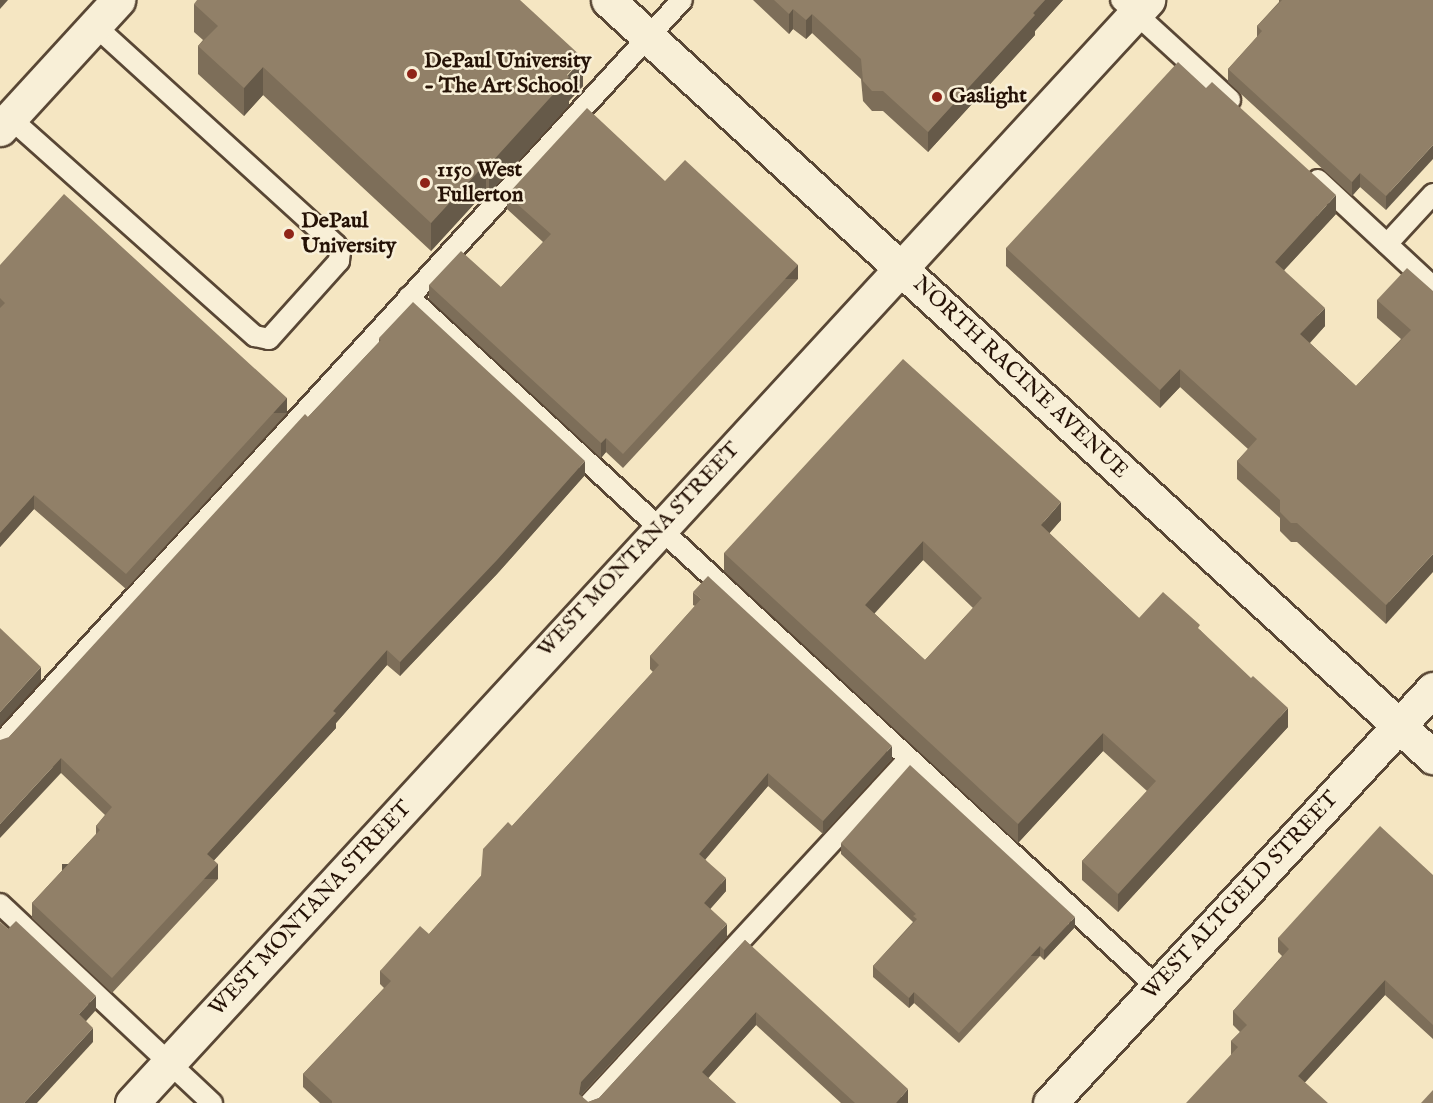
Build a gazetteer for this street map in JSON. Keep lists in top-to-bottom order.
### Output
{
  "streets": {
    "street": ["NORTH RACINE AVENUE", "WEST MONTANA STREET", "WEST ALTGELD STREET"]
  },
  "crossings": [
    ["NORTH RACINE AVENUE", "WEST MONTANA STREET"],
    ["NORTH RACINE AVENUE", "WEST ALTGELD STREET"]
  ],
  "places": [
    "DePaul University - The Art School",
    "Gaslight",
    "1150 West Fullerton",
    "DePaul University"
  ]
}
